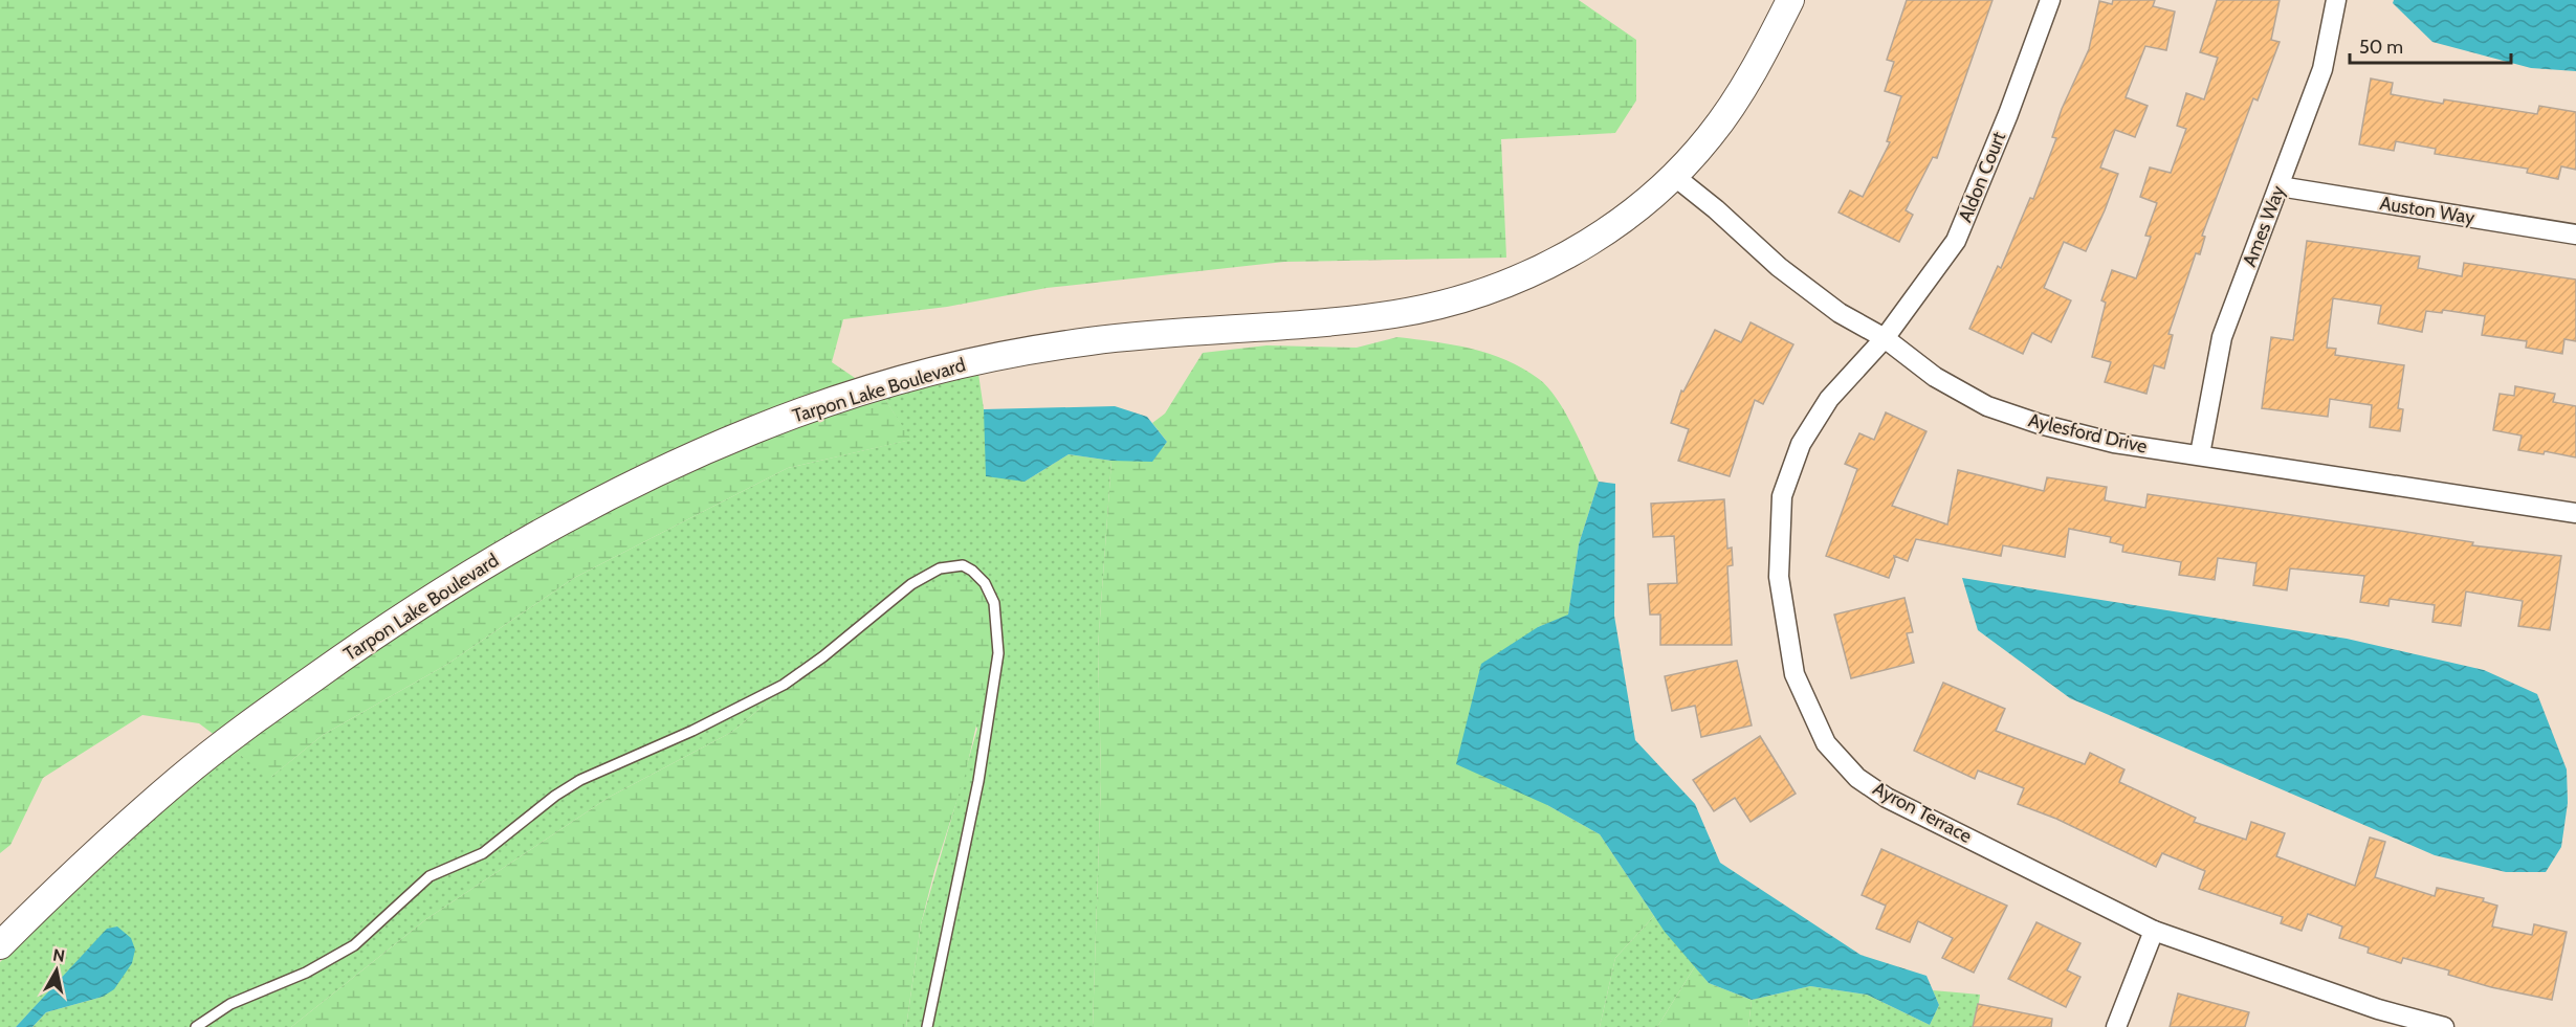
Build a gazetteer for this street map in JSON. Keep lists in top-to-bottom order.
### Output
{
  "streets": {
    "street": [
      "Aldon Court",
      "Auston Way",
      "Ames Way",
      "Tarpon Lake Boulevard",
      "Aylesford Drive",
      "Ayron Terrace"
    ]
  },
  "crossings": [
    ["Aldon Court", "Aylesford Drive"],
    ["Aldon Court", "Ayron Terrace"],
    ["Auston Way", "Ames Way"],
    ["Ames Way", "Aylesford Drive"],
    ["Tarpon Lake Boulevard", "Aylesford Drive"],
    ["Aylesford Drive", "Ayron Terrace"]
  ],
  "scale_bar": "50 m",
  "north": "top"
}
